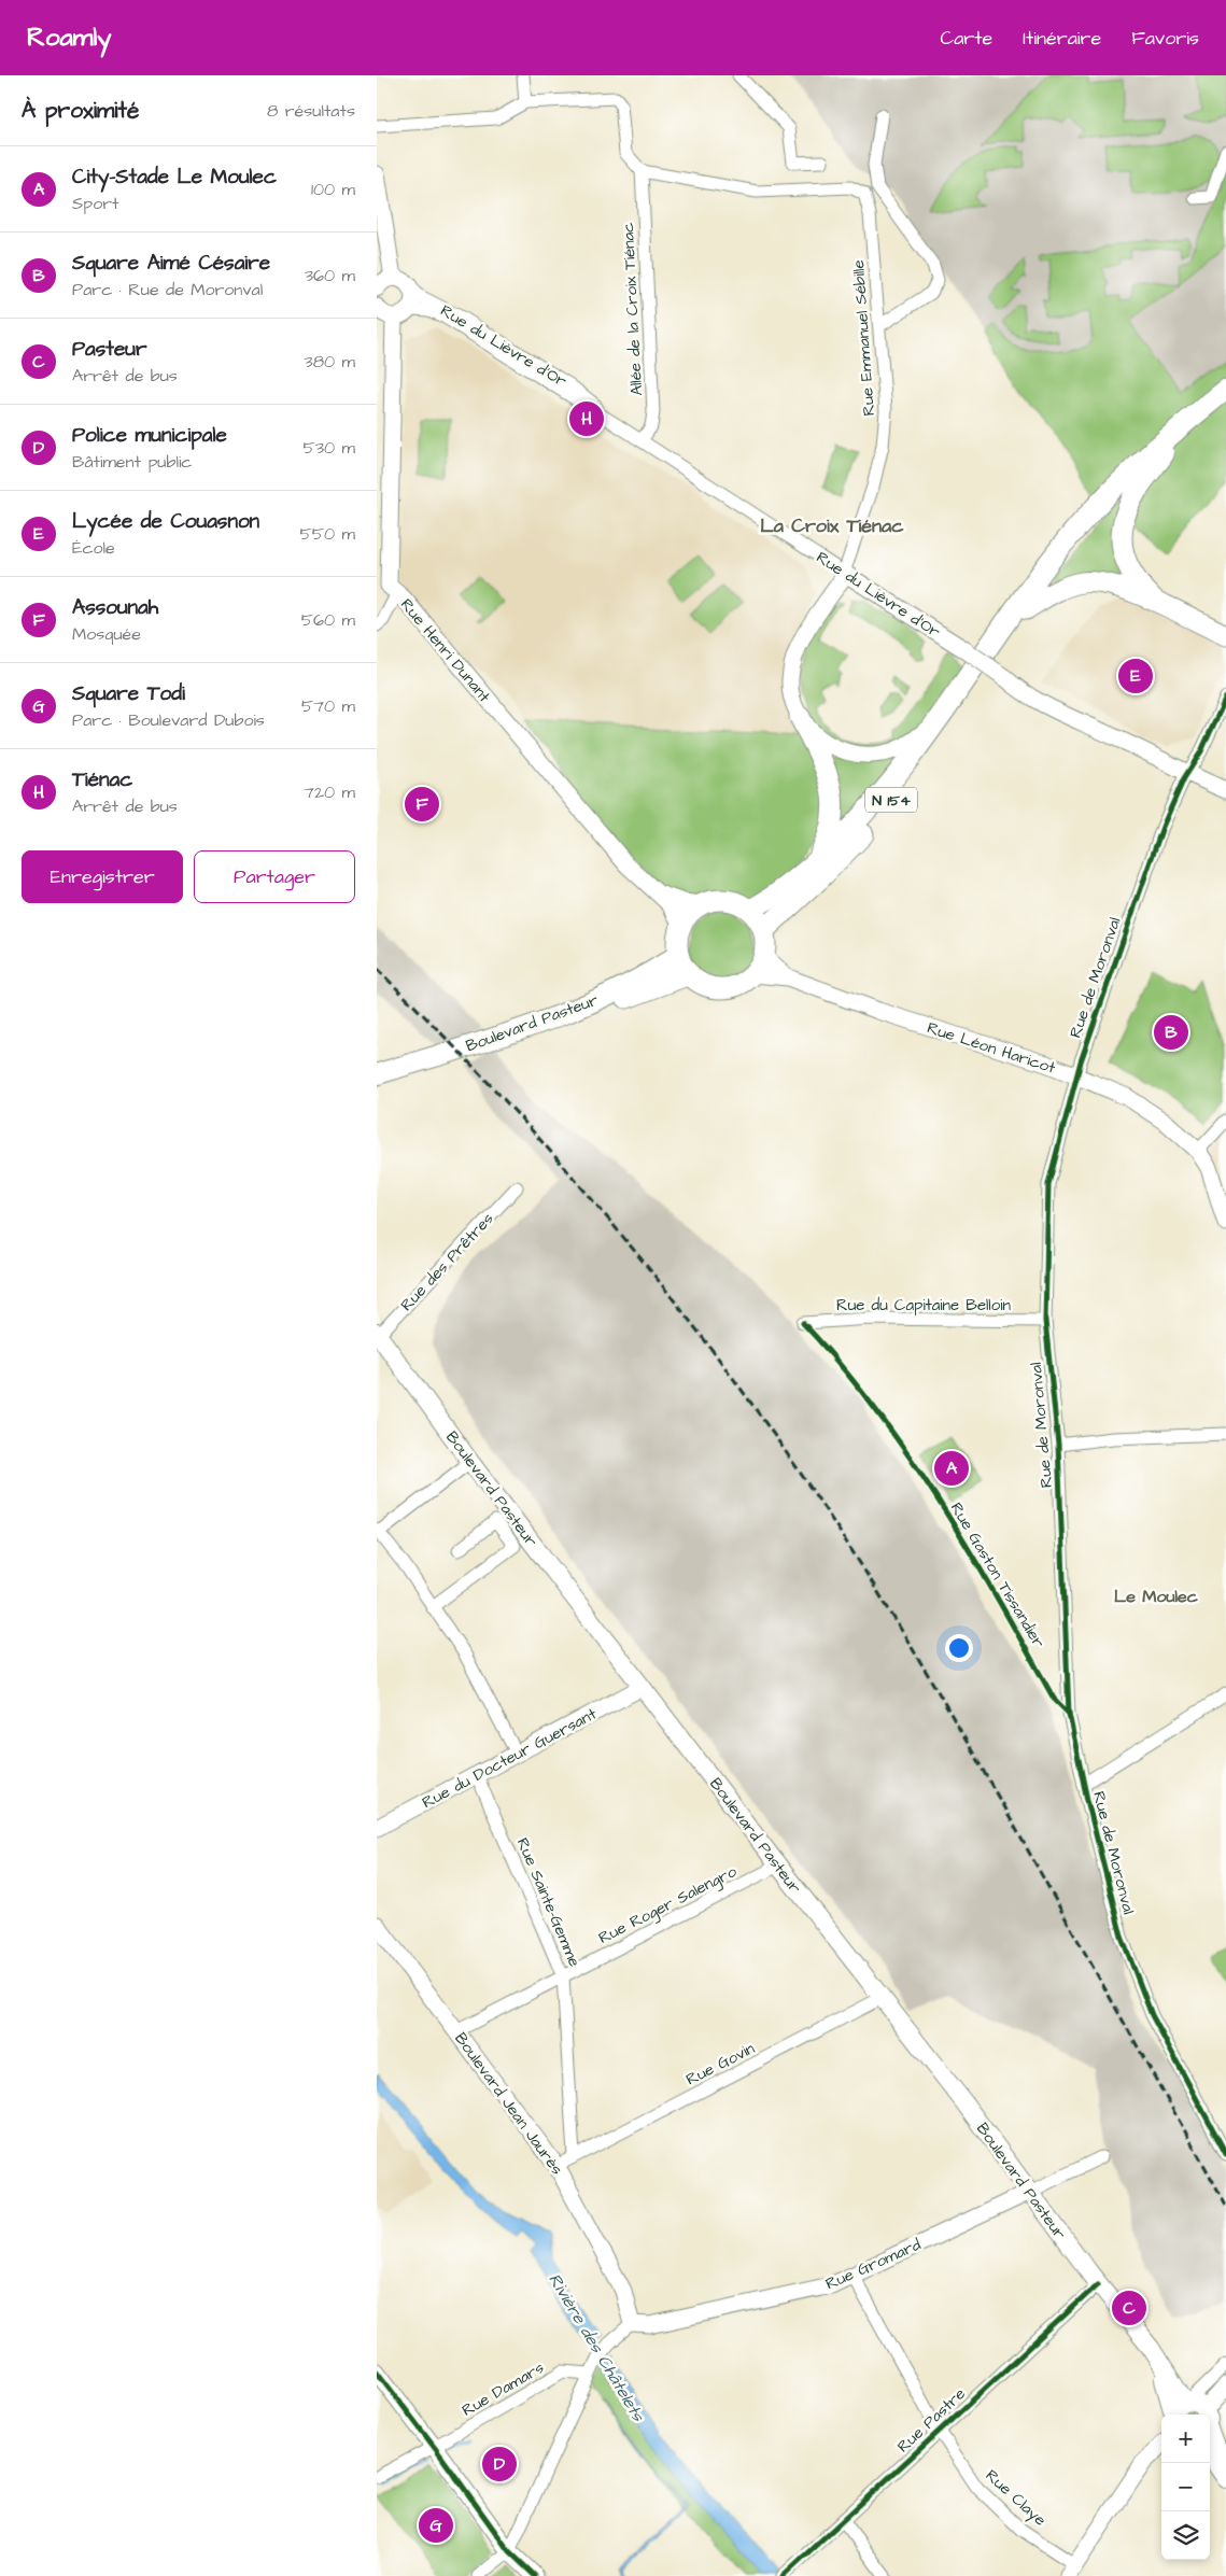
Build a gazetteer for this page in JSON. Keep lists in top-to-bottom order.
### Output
{
  "streets": {
    "main road": ["N 154", "Boulevard Pasteur"],
    "street": [
      "Allée de la Croix Tiénac",
      "Rue Emmanuel Sébille",
      "Rue du Lièvre d'Or",
      "Rue Henri Dunant",
      "Rue de Moronval",
      "Rue Léon Haricot",
      "Rue des Prêtres",
      "Rue du Capitaine Belloin",
      "Rue du Docteur Guersant",
      "Rue Sainte-Gemme",
      "Rue Roger Salengro",
      "Rue Govin",
      "Boulevard Jean Jaurès",
      "Rue Gromard",
      "Rue Damars",
      "Rue Pastre",
      "Rue Claye"
    ],
    "cycle path": ["Rue Gaston Tissandier"]
  },
  "crossings": [
    ["Allée de la Croix Tiénac", "Rue Emmanuel Sébille"],
    ["Allée de la Croix Tiénac", "Rue du Lièvre d'Or"],
    ["Rue Emmanuel Sébille", "Rue du Lièvre d'Or"],
    ["Rue du Lièvre d'Or", "Rue de Moronval"],
    ["Rue Henri Dunant", "N 154"],
    ["Rue Henri Dunant", "Boulevard Pasteur"],
    ["Rue Henri Dunant", "Rue Léon Haricot"],
    ["N 154", "Boulevard Pasteur"],
    ["N 154", "Rue Léon Haricot"],
    ["Rue de Moronval", "Rue Léon Haricot"],
    ["Rue de Moronval", "Rue du Capitaine Belloin"],
    ["Boulevard Pasteur", "Rue Léon Haricot"],
    ["Boulevard Pasteur", "Rue des Prêtres"],
    ["Boulevard Pasteur", "Rue du Docteur Guersant"],
    ["Boulevard Pasteur", "Rue Roger Salengro"],
    ["Boulevard Pasteur", "Rue Govin"],
    ["Boulevard Pasteur", "Rue Gromard"],
    ["Boulevard Pasteur", "Rue Pastre"],
    ["Rue du Docteur Guersant", "Rue Sainte-Gemme"],
    ["Rue Sainte-Gemme", "Rue Roger Salengro"],
    ["Rue Sainte-Gemme", "Rue Govin"],
    ["Rue Roger Salengro", "Boulevard Jean Jaurès"],
    ["Boulevard Jean Jaurès", "Rue Gromard"],
    ["Rue Gromard", "Rue Claye"],
    ["Rue Pastre", "Rue Claye"]
  ],
  "districts": ["La Croix Tiénac", "Le Moulec"],
  "water": ["Rivière des Châtelets"],
  "page": {
    "header": "Roamly",
    "nav": ["Carte", "Itinéraire", "Favoris"],
    "heading": ["À proximité", "8 résultats"],
    "list": [
      {
        "mark": "A",
        "name": "City-Stade Le Moulec",
        "note": "Sport",
        "value": "100 m"
      },
      {
        "mark": "B",
        "name": "Square Aimé Césaire",
        "note": "Parc · Rue de Moronval",
        "value": "360 m"
      },
      {
        "mark": "C",
        "name": "Pasteur",
        "note": "Arrêt de bus",
        "value": "380 m"
      },
      {
        "mark": "D",
        "name": "Police municipale",
        "note": "Bâtiment public",
        "value": "530 m"
      },
      {
        "mark": "E",
        "name": "Lycée de Couasnon",
        "note": "École",
        "value": "550 m"
      },
      {
        "mark": "F",
        "name": "Assounah",
        "note": "Mosquée",
        "value": "560 m"
      },
      {
        "mark": "G",
        "name": "Square Todi",
        "note": "Parc · Boulevard Dubois",
        "value": "570 m"
      },
      {
        "mark": "H",
        "name": "Tiénac",
        "note": "Arrêt de bus",
        "value": "720 m"
      }
    ],
    "pins": [
      "H",
      "E",
      "F",
      "B",
      "A",
      "C",
      "D",
      "G"
    ],
    "buttons": ["Enregistrer", "Partager"],
    "map_buttons": ["+", "−"]
  }
}
